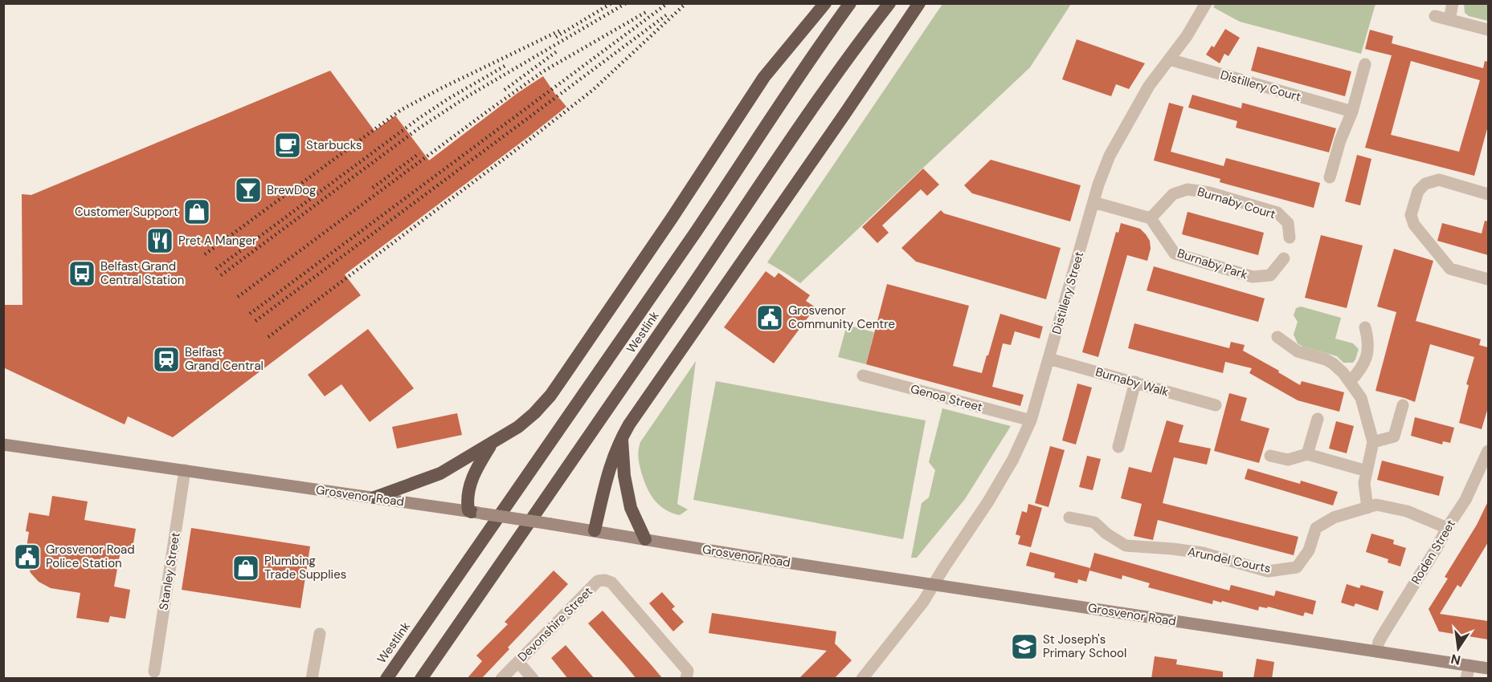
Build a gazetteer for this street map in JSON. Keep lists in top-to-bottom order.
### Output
{
  "streets": {
    "highway": ["Westlink"],
    "main road": ["Grosvenor Road"],
    "street": [
      "Distillery Court",
      "Burnaby Court",
      "Burnaby Park",
      "Distillery Street",
      "Burnaby Walk",
      "Genoa Street",
      "Roden Street",
      "Arundel Courts",
      "Stanley Street",
      "Devonshire Street"
    ]
  },
  "crossings": [
    ["Distillery Court", "Distillery Street"],
    ["Burnaby Court", "Burnaby Park"],
    ["Distillery Street", "Burnaby Walk"],
    ["Distillery Street", "Genoa Street"],
    ["Distillery Street", "Grosvenor Road"],
    ["Grosvenor Road", "Roden Street"],
    ["Grosvenor Road", "Stanley Street"]
  ],
  "places": {
    "cafe": ["Starbucks"],
    "bar": ["BrewDog"],
    "shop": ["Customer Support", "Plumbing Trade Supplies"],
    "restaurant": ["Pret A Manger"],
    "bus stop": ["Belfast Grand Central Station"],
    "public building": ["Grosvenor Community Centre", "Grosvenor Road Police Station"],
    "station": ["Belfast Grand Central"],
    "school or university": ["St Joseph's Primary School"]
  },
  "north": "bottom"
}
